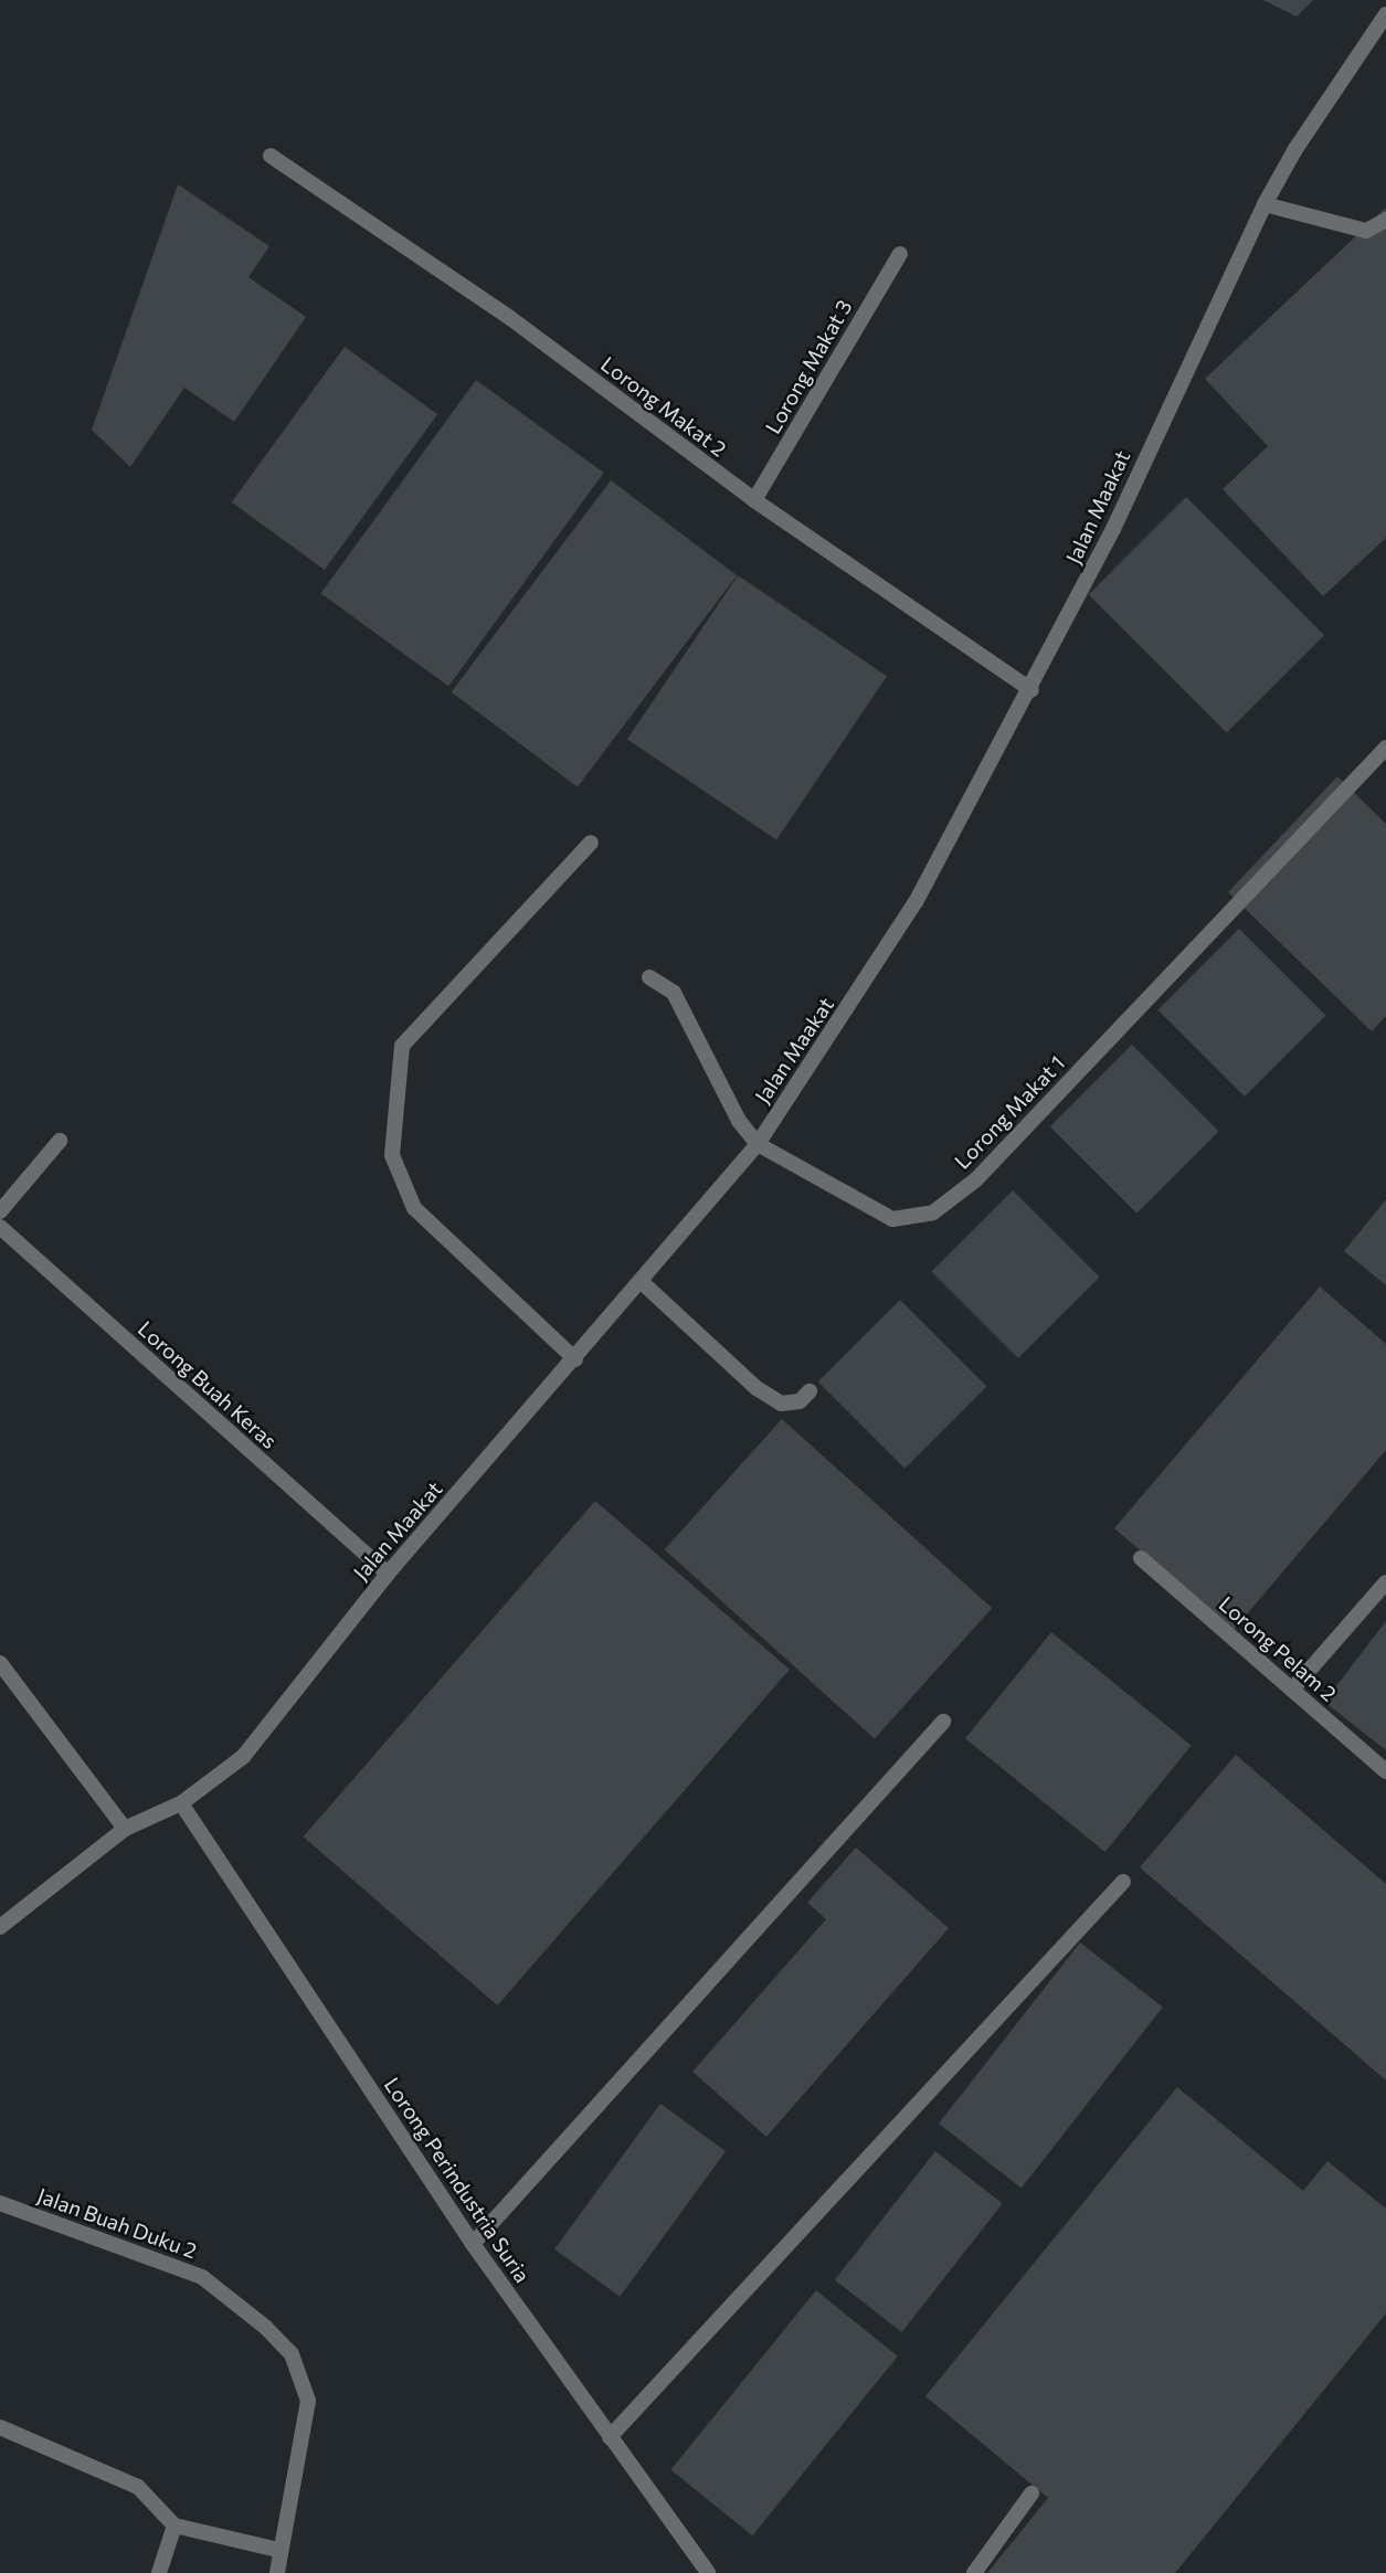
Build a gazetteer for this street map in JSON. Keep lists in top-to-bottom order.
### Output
{
  "streets": {
    "street": [
      "Lorong Makat 3",
      "Lorong Makat 2",
      "Jalan Maakat",
      "Lorong Makat 1",
      "Lorong Buah Keras",
      "Lorong Pelam 2",
      "Lorong Perindustria Suria",
      "Jalan Buah Duku 2"
    ]
  },
  "crossings": [
    ["Lorong Makat 3", "Lorong Makat 2"],
    ["Lorong Makat 2", "Jalan Maakat"],
    ["Jalan Maakat", "Lorong Makat 1"],
    ["Jalan Maakat", "Lorong Buah Keras"],
    ["Jalan Maakat", "Lorong Perindustria Suria"]
  ]
}
